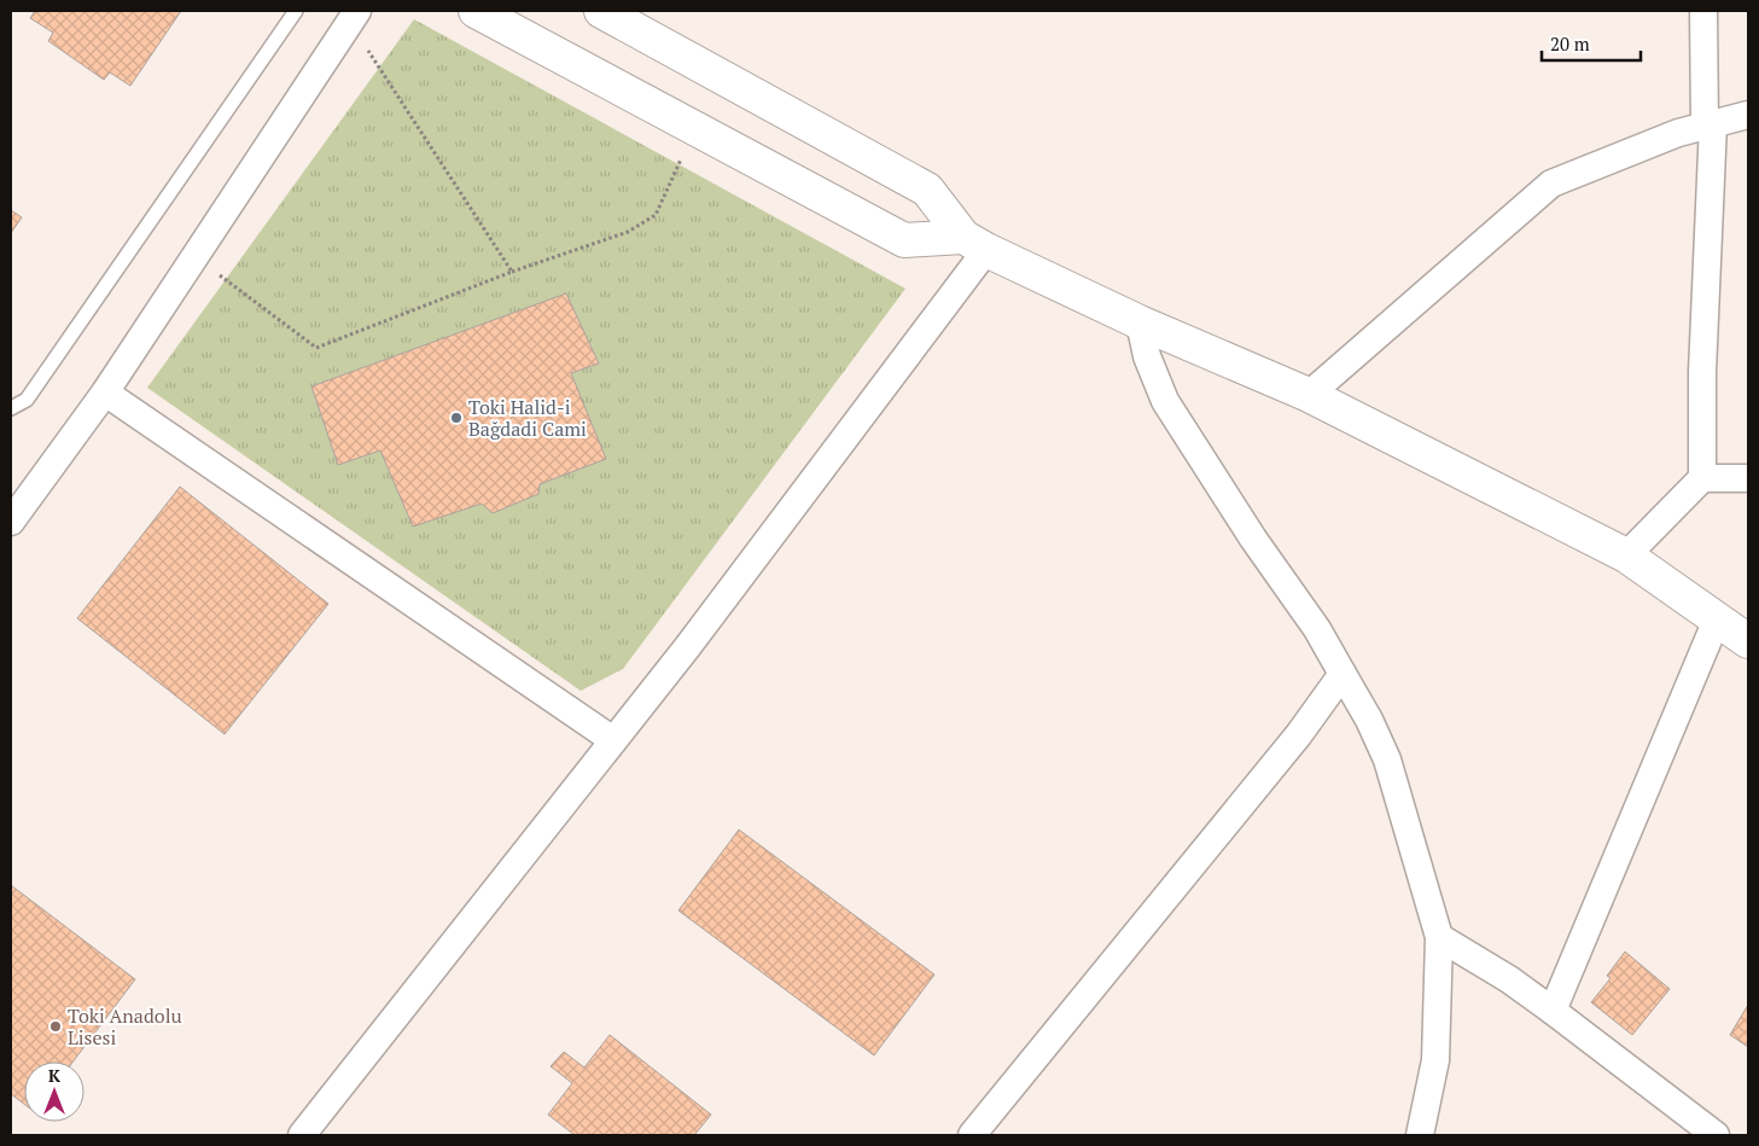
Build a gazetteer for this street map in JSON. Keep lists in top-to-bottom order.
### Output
{
  "places": ["Toki Halid-i Bağdadi Cami", "Toki Anadolu Lisesi"],
  "scale_bar": "20 m",
  "north": "top"
}
